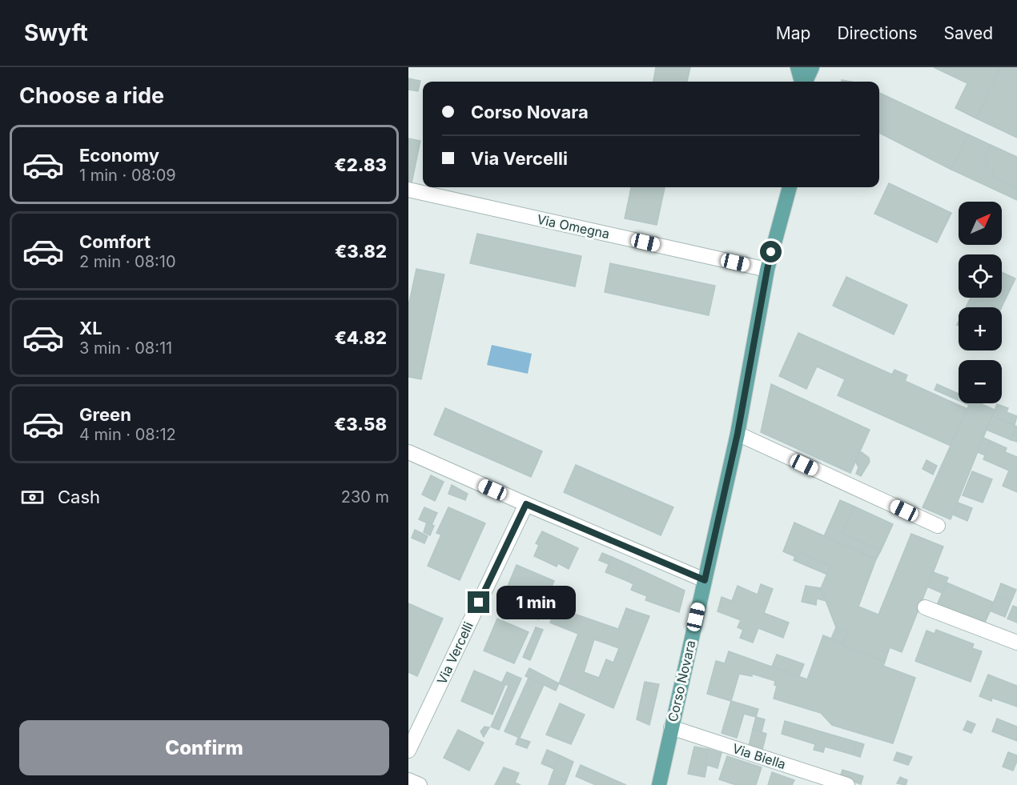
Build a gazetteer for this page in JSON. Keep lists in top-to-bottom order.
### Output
{
  "streets": {
    "main road": ["Corso Novara"],
    "street": ["Via Omegna", "Via Vercelli", "Via Biella"]
  },
  "crossings": [
    ["Via Omegna", "Corso Novara"],
    ["Corso Novara", "Via Biella"]
  ],
  "north": "top right",
  "page": {
    "header": "Swyft",
    "nav": ["Map", "Directions", "Saved"],
    "heading": "Choose a ride",
    "banner": ["Corso Novara", "Via Vercelli"],
    "list": [
      {
        "name": "Economy",
        "note": "1 min · 08:09",
        "value": "€2.83"
      },
      {
        "name": "Comfort",
        "note": "2 min · 08:10",
        "value": "€3.82"
      },
      {
        "name": "XL",
        "note": "3 min · 08:11",
        "value": "€4.82"
      },
      {
        "name": "Green",
        "note": "4 min · 08:12",
        "value": "€3.58"
      }
    ],
    "map_buttons": ["+", "−"],
    "pay": ["Cash", "230 m"],
    "bubble": "1 min",
    "buttons": "Confirm"
  }
}
